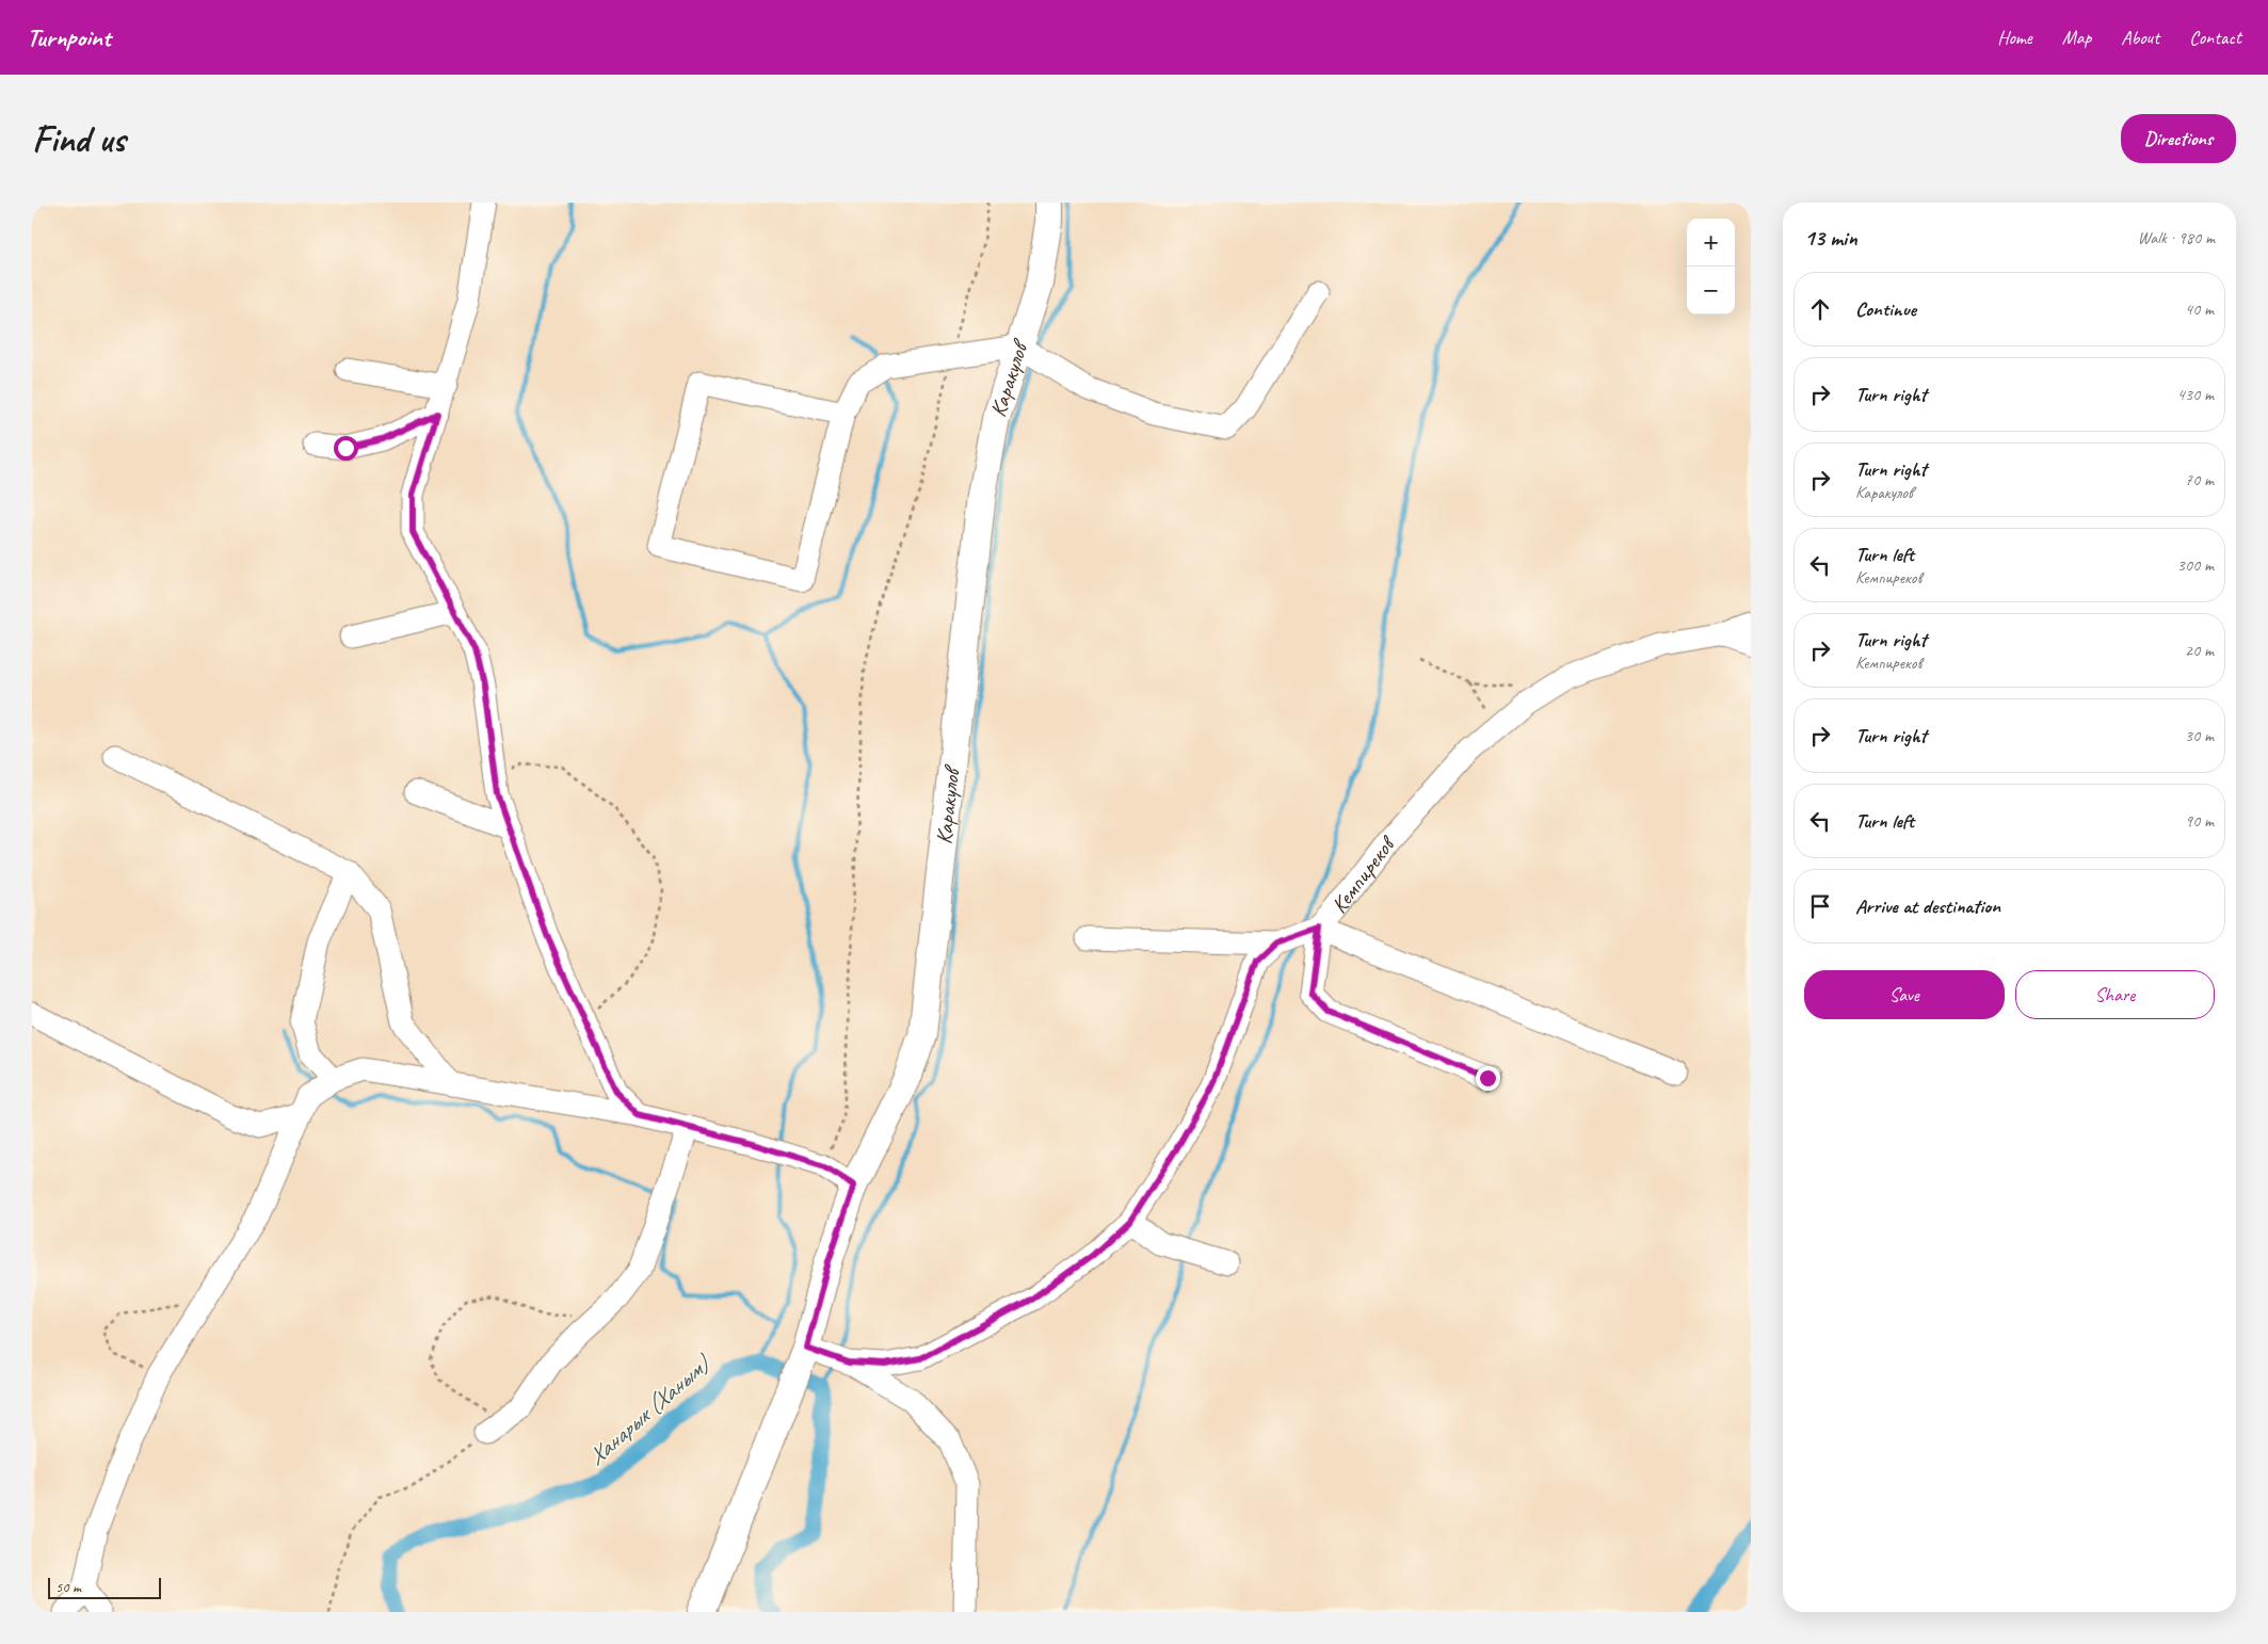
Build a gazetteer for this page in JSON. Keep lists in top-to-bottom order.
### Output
{
  "streets": {
    "main road": ["Каракулов"],
    "street": ["Кемпиреков"]
  },
  "crossings": [
    ["Каракулов", "Кемпиреков"]
  ],
  "water": ["Ханарык (Ханым)"],
  "scale_bar": "50 m",
  "page": {
    "header": "Turnpoint",
    "nav": [
      "Home",
      "Map",
      "About",
      "Contact"
    ],
    "buttons": [
      "Directions",
      ["Save", "Share"]
    ],
    "title": "Find us",
    "heading": ["13 min", "Walk · 980 m"],
    "map_buttons": ["+", "−"],
    "list": [
      ["Continue", "40 m"],
      ["Turn right", "430 m"],
      ["Turn right", "Каракулов", "70 m"],
      ["Turn left", "Кемпиреков", "300 m"],
      ["Turn right", "Кемпиреков", "20 m"],
      ["Turn right", "30 m"],
      ["Turn left", "90 m"],
      "Arrive at destination"
    ],
    "scale": "50 m"
  }
}
